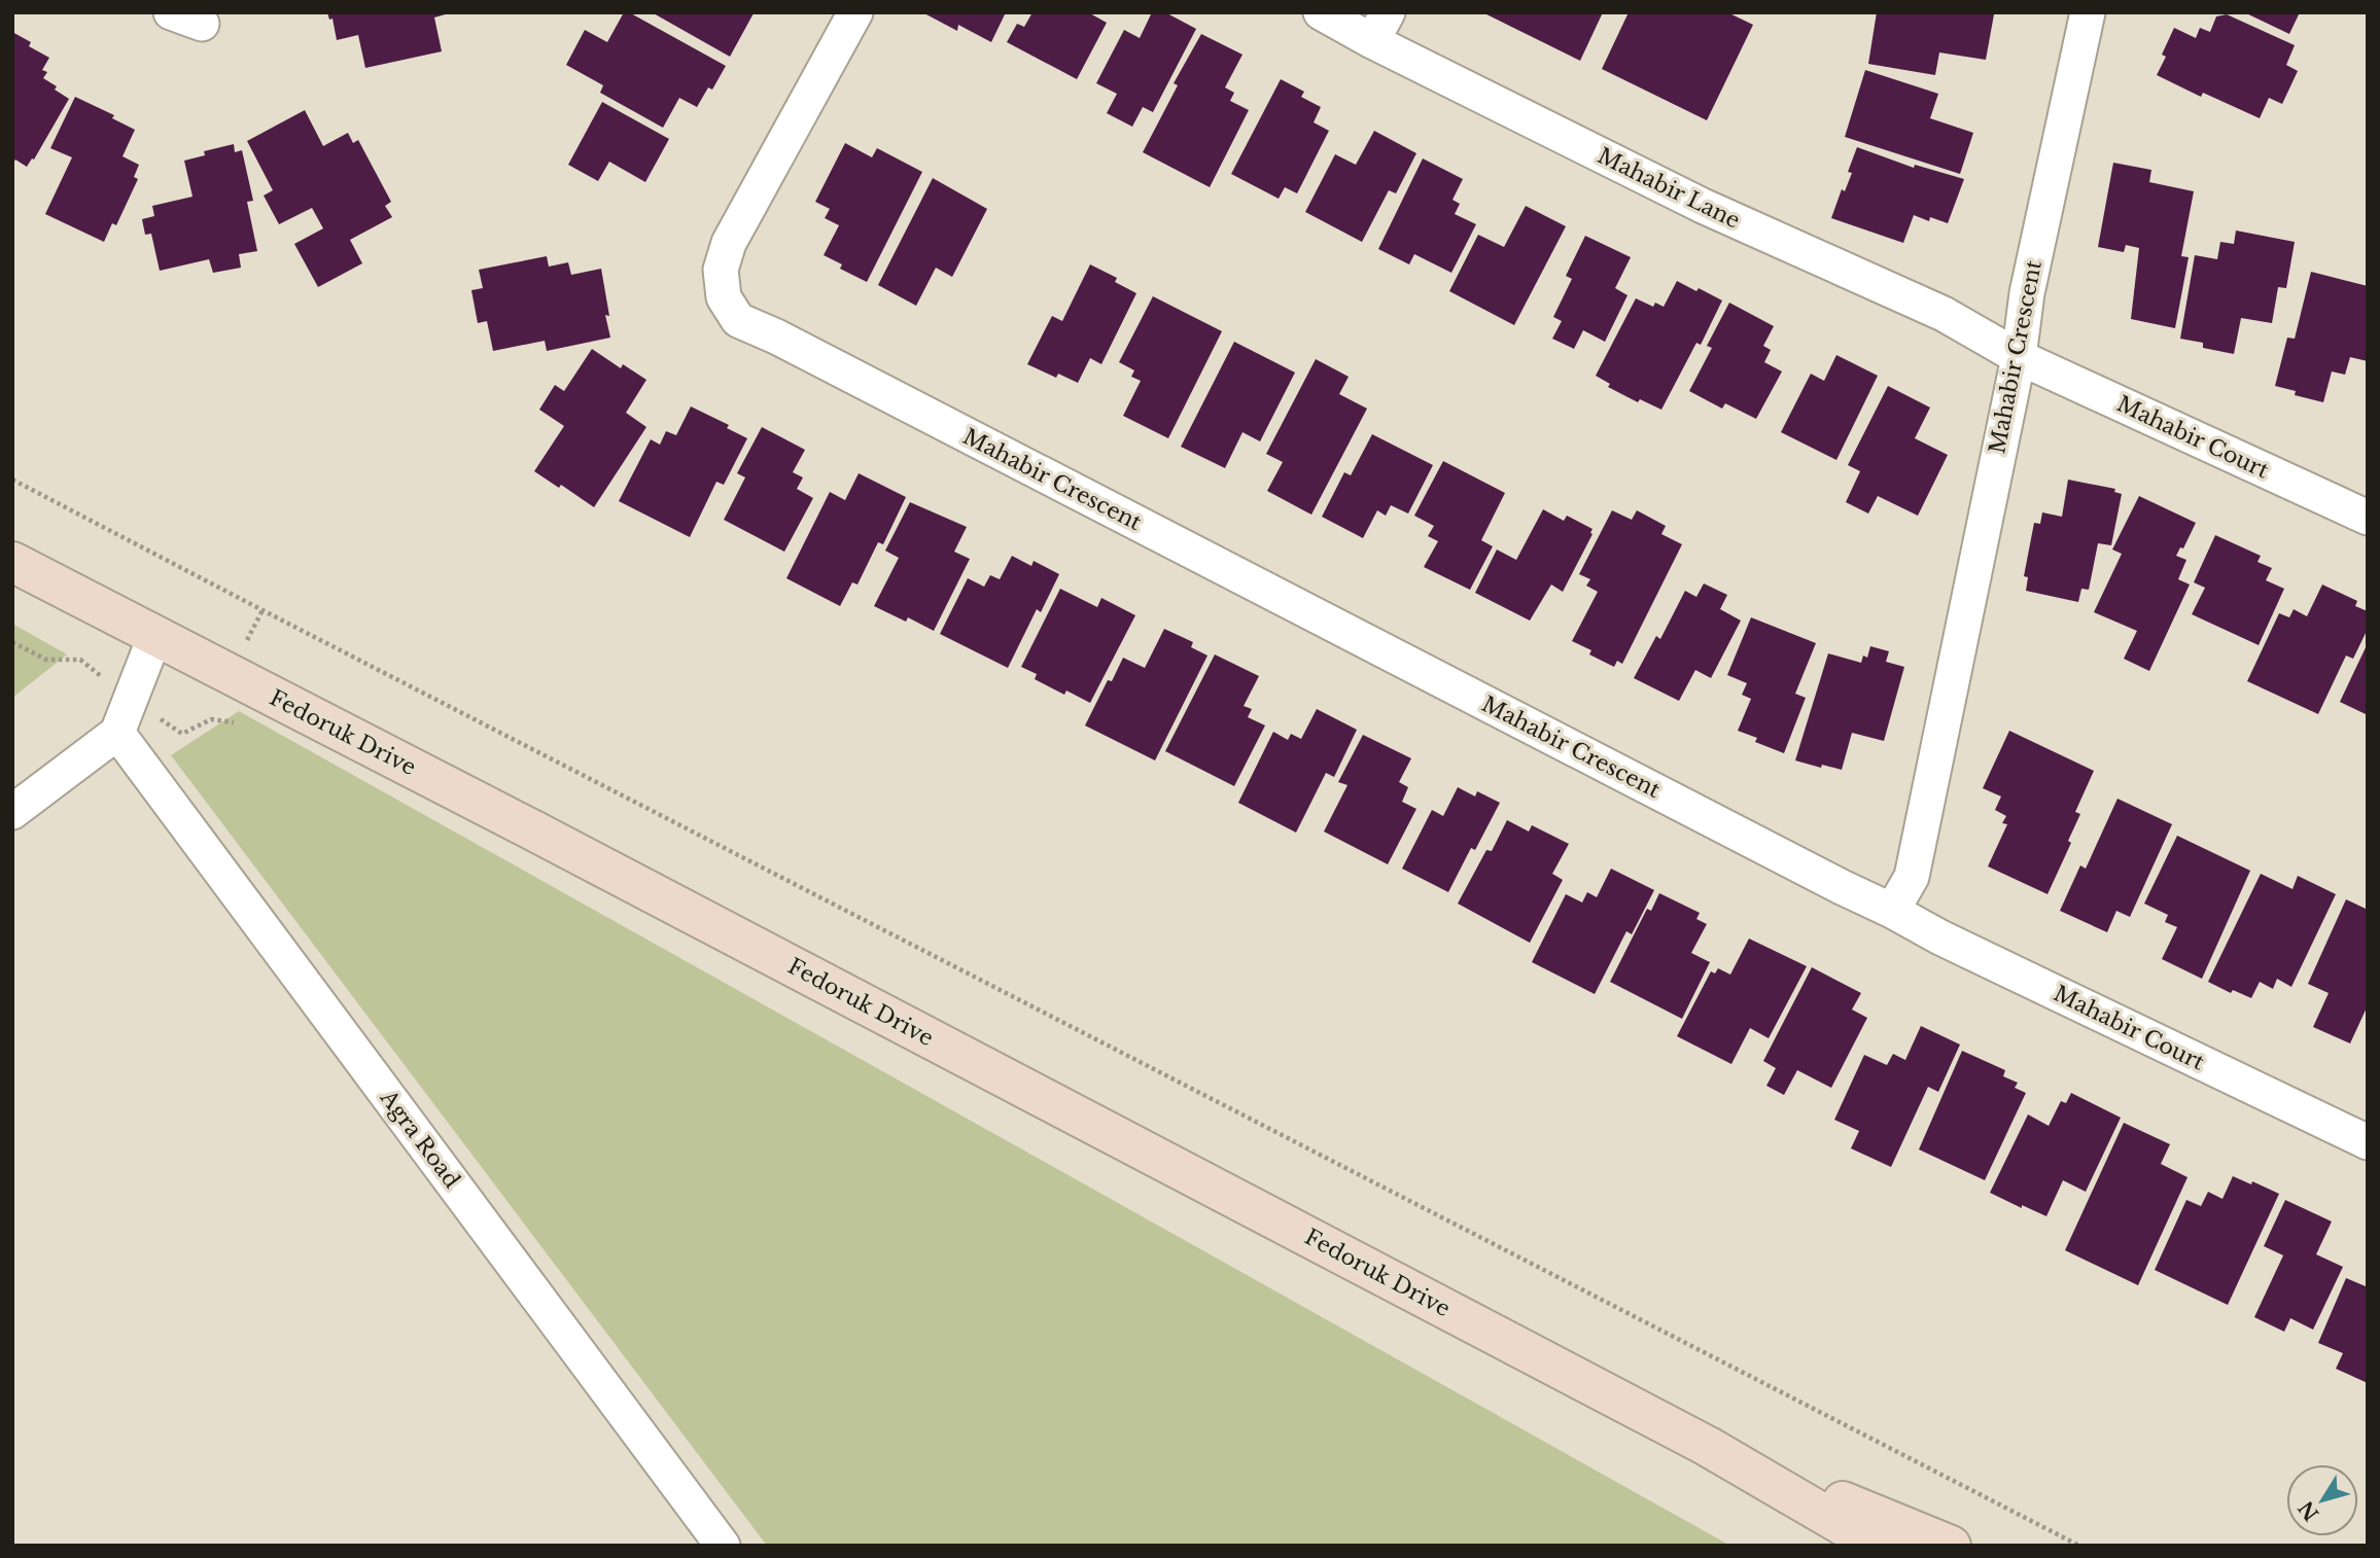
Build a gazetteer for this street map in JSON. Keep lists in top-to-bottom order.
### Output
{
  "streets": {
    "main road": ["Fedoruk Drive"],
    "street": [
      "Mahabir Lane",
      "Mahabir Crescent",
      "Mahabir Court",
      "Agra Road"
    ]
  },
  "crossings": [
    ["Mahabir Lane", "Mahabir Crescent"],
    ["Mahabir Lane", "Mahabir Court"],
    ["Mahabir Crescent", "Mahabir Court"]
  ],
  "north": "bottom left"
}
